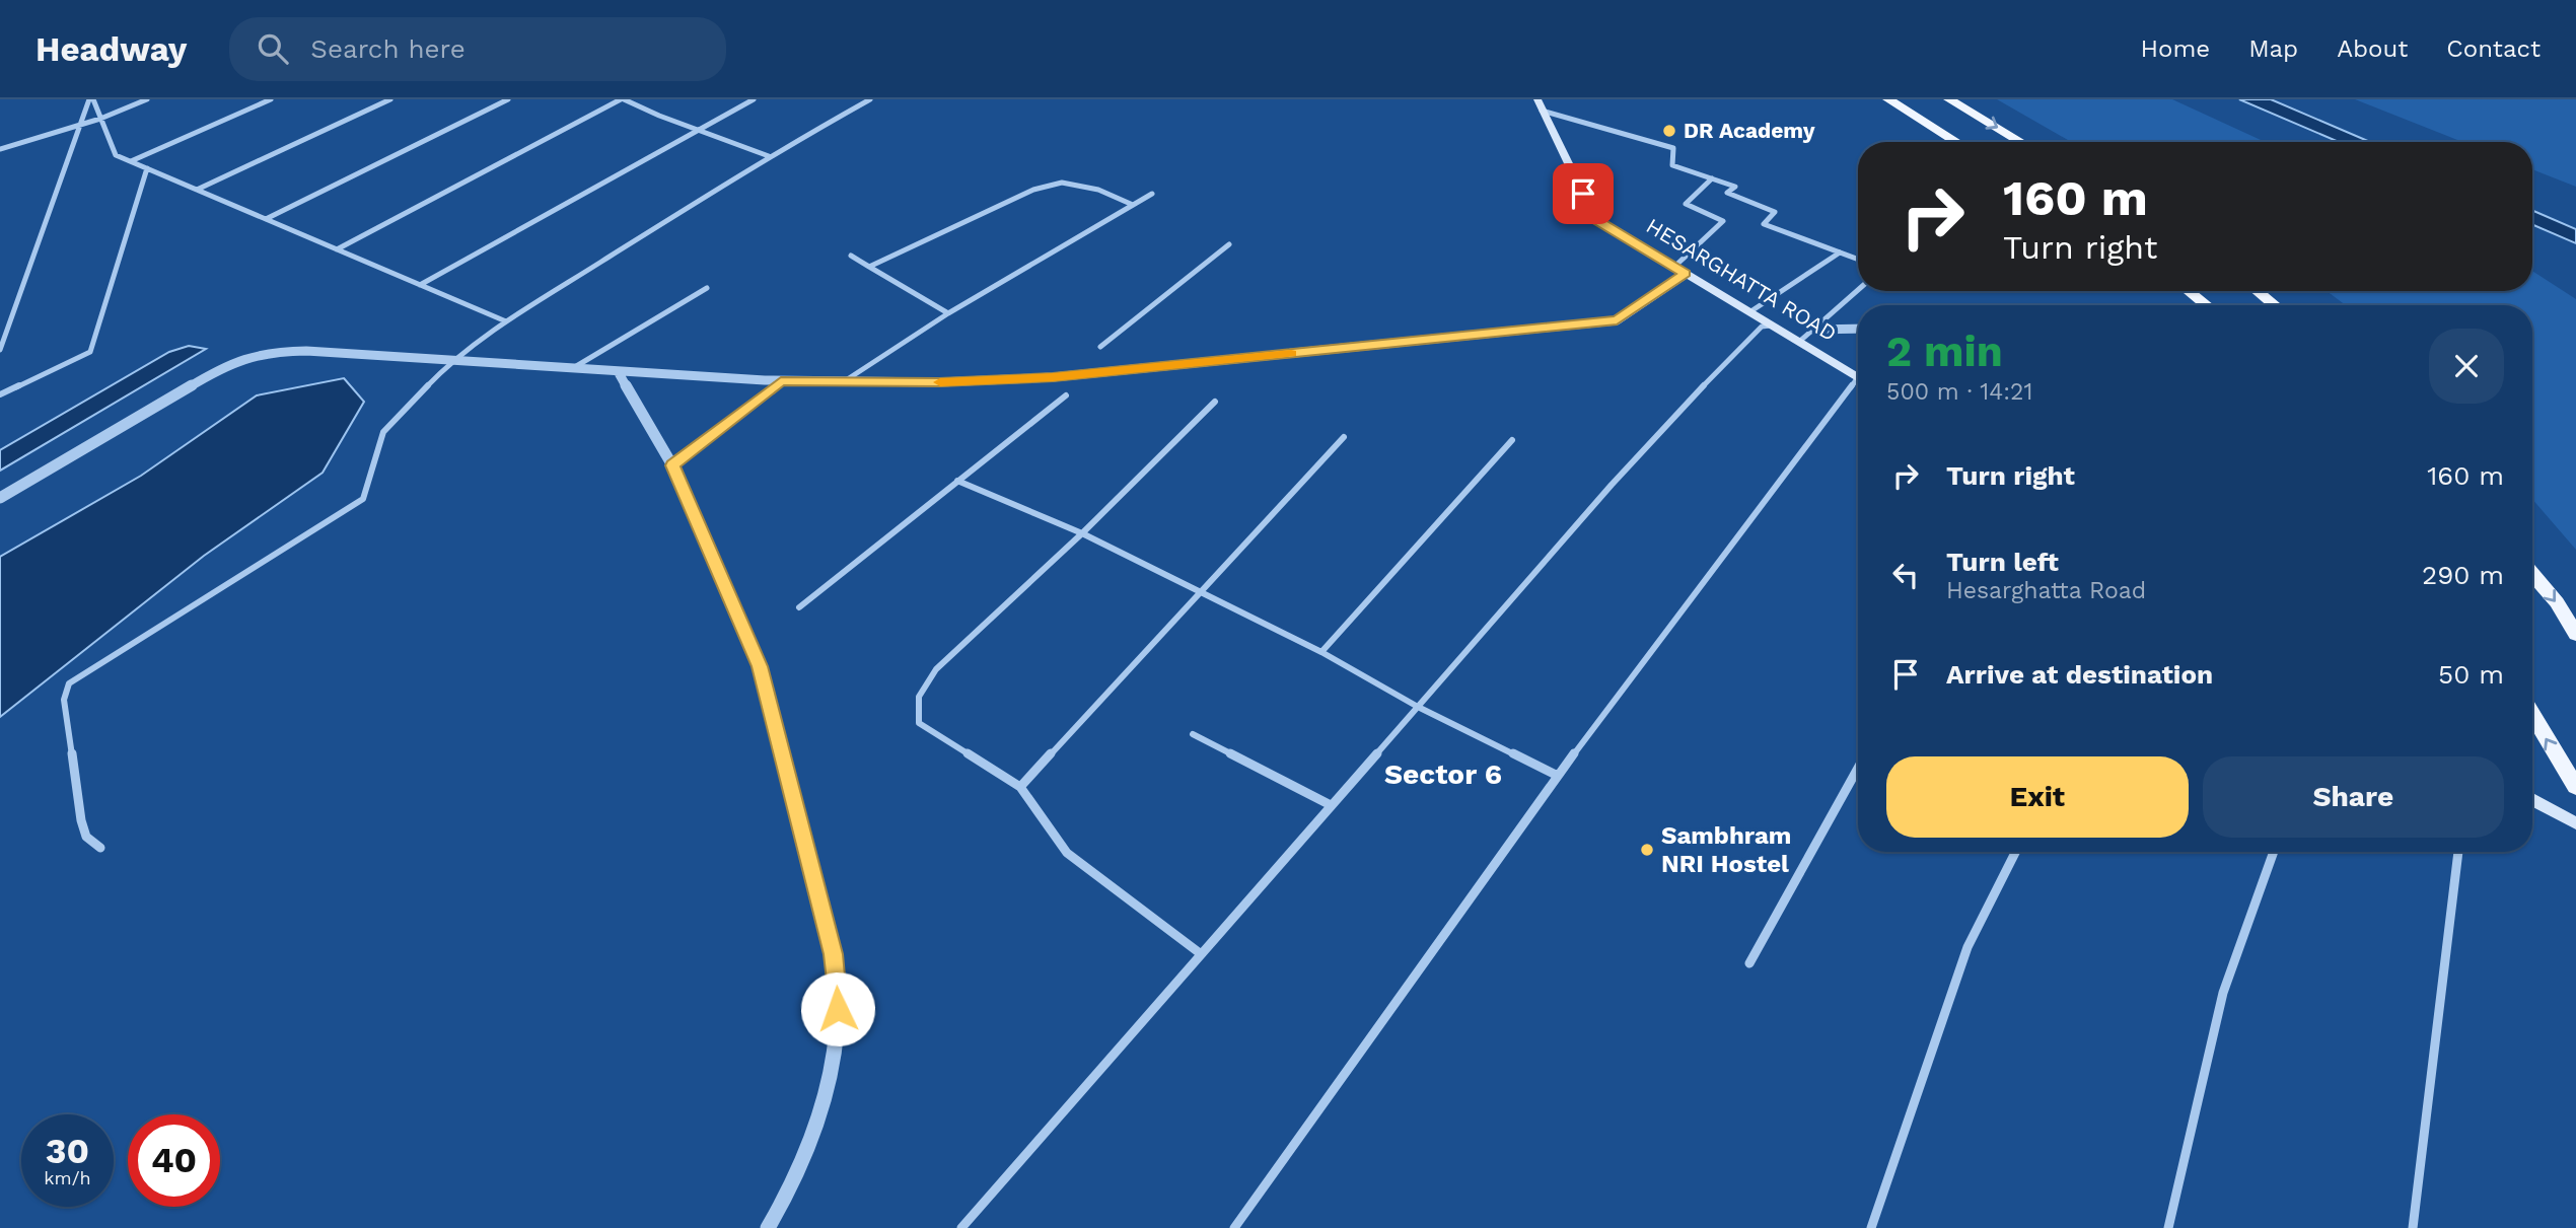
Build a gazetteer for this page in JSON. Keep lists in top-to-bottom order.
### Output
{
  "streets": {
    "main road": ["HESARGHATTA ROAD"]
  },
  "districts": ["Sector 6"],
  "places": ["DR Academy", "Sambhram NRI Hostel"],
  "page": {
    "header": "Headway",
    "search": "Search here",
    "nav": [
      "Home",
      "Map",
      "About",
      "Contact"
    ],
    "turn": ["160 m", "Turn right"],
    "heading": ["2 min", "500 m · 14:21"],
    "list": [
      {
        "name": "Turn right",
        "value": "160 m"
      },
      {
        "name": "Turn left",
        "note": "Hesarghatta Road",
        "value": "290 m"
      },
      {
        "name": "Arrive at destination",
        "value": "50 m"
      }
    ],
    "buttons": ["Exit", "Share"],
    "speed": "30 km/h",
    "limit": "40"
  }
}
